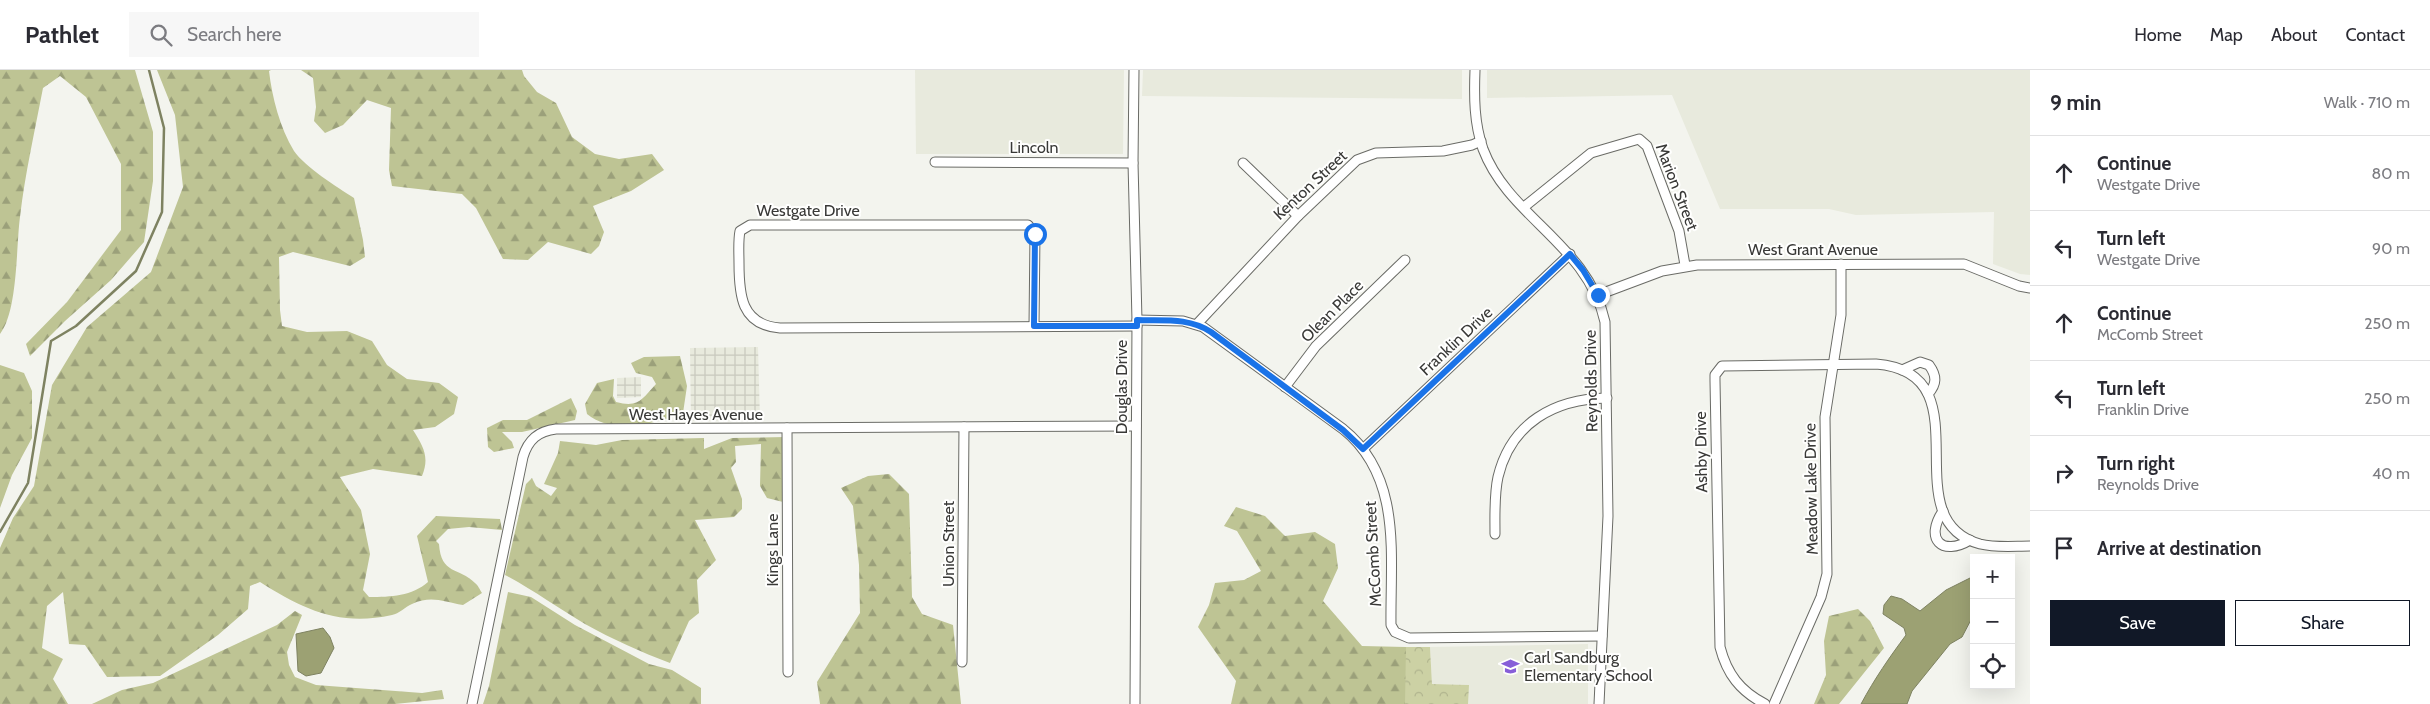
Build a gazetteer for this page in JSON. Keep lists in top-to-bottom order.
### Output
{
  "streets": {
    "street": [
      "Lincoln",
      "Kenton Street",
      "Marion Street",
      "Westgate Drive",
      "West Grant Avenue",
      "Olean Place",
      "Franklin Drive",
      "Reynolds Drive",
      "Douglas Drive",
      "West Hayes Avenue",
      "Ashby Drive",
      "Meadow Lake Drive",
      "Union Street",
      "Kings Lane",
      "McComb Street"
    ]
  },
  "crossings": [
    ["Lincoln", "Douglas Drive"],
    ["Kenton Street", "Reynolds Drive"],
    ["Kenton Street", "McComb Street"],
    ["Marion Street", "West Grant Avenue"],
    ["Marion Street", "Reynolds Drive"],
    ["Westgate Drive", "Douglas Drive"],
    ["Westgate Drive", "McComb Street"],
    ["West Grant Avenue", "Reynolds Drive"],
    ["West Grant Avenue", "Meadow Lake Drive"],
    ["Olean Place", "McComb Street"],
    ["Franklin Drive", "Reynolds Drive"],
    ["Franklin Drive", "McComb Street"],
    ["Reynolds Drive", "McComb Street"],
    ["Douglas Drive", "West Hayes Avenue"],
    ["Douglas Drive", "McComb Street"],
    ["West Hayes Avenue", "Union Street"],
    ["West Hayes Avenue", "Kings Lane"],
    ["Ashby Drive", "Meadow Lake Drive"]
  ],
  "places": {
    "school or university": ["Carl Sandburg Elementary School"]
  },
  "page": {
    "header": "Pathlet",
    "search": "Search here",
    "nav": [
      "Home",
      "Map",
      "About",
      "Contact"
    ],
    "heading": ["9 min", "Walk · 710 m"],
    "list": [
      ["Continue", "Westgate Drive", "80 m"],
      ["Turn left", "Westgate Drive", "90 m"],
      ["Continue", "McComb Street", "250 m"],
      ["Turn left", "Franklin Drive", "250 m"],
      ["Turn right", "Reynolds Drive", "40 m"],
      "Arrive at destination"
    ],
    "map_buttons": ["+", "−"],
    "buttons": ["Save", "Share"]
  }
}
